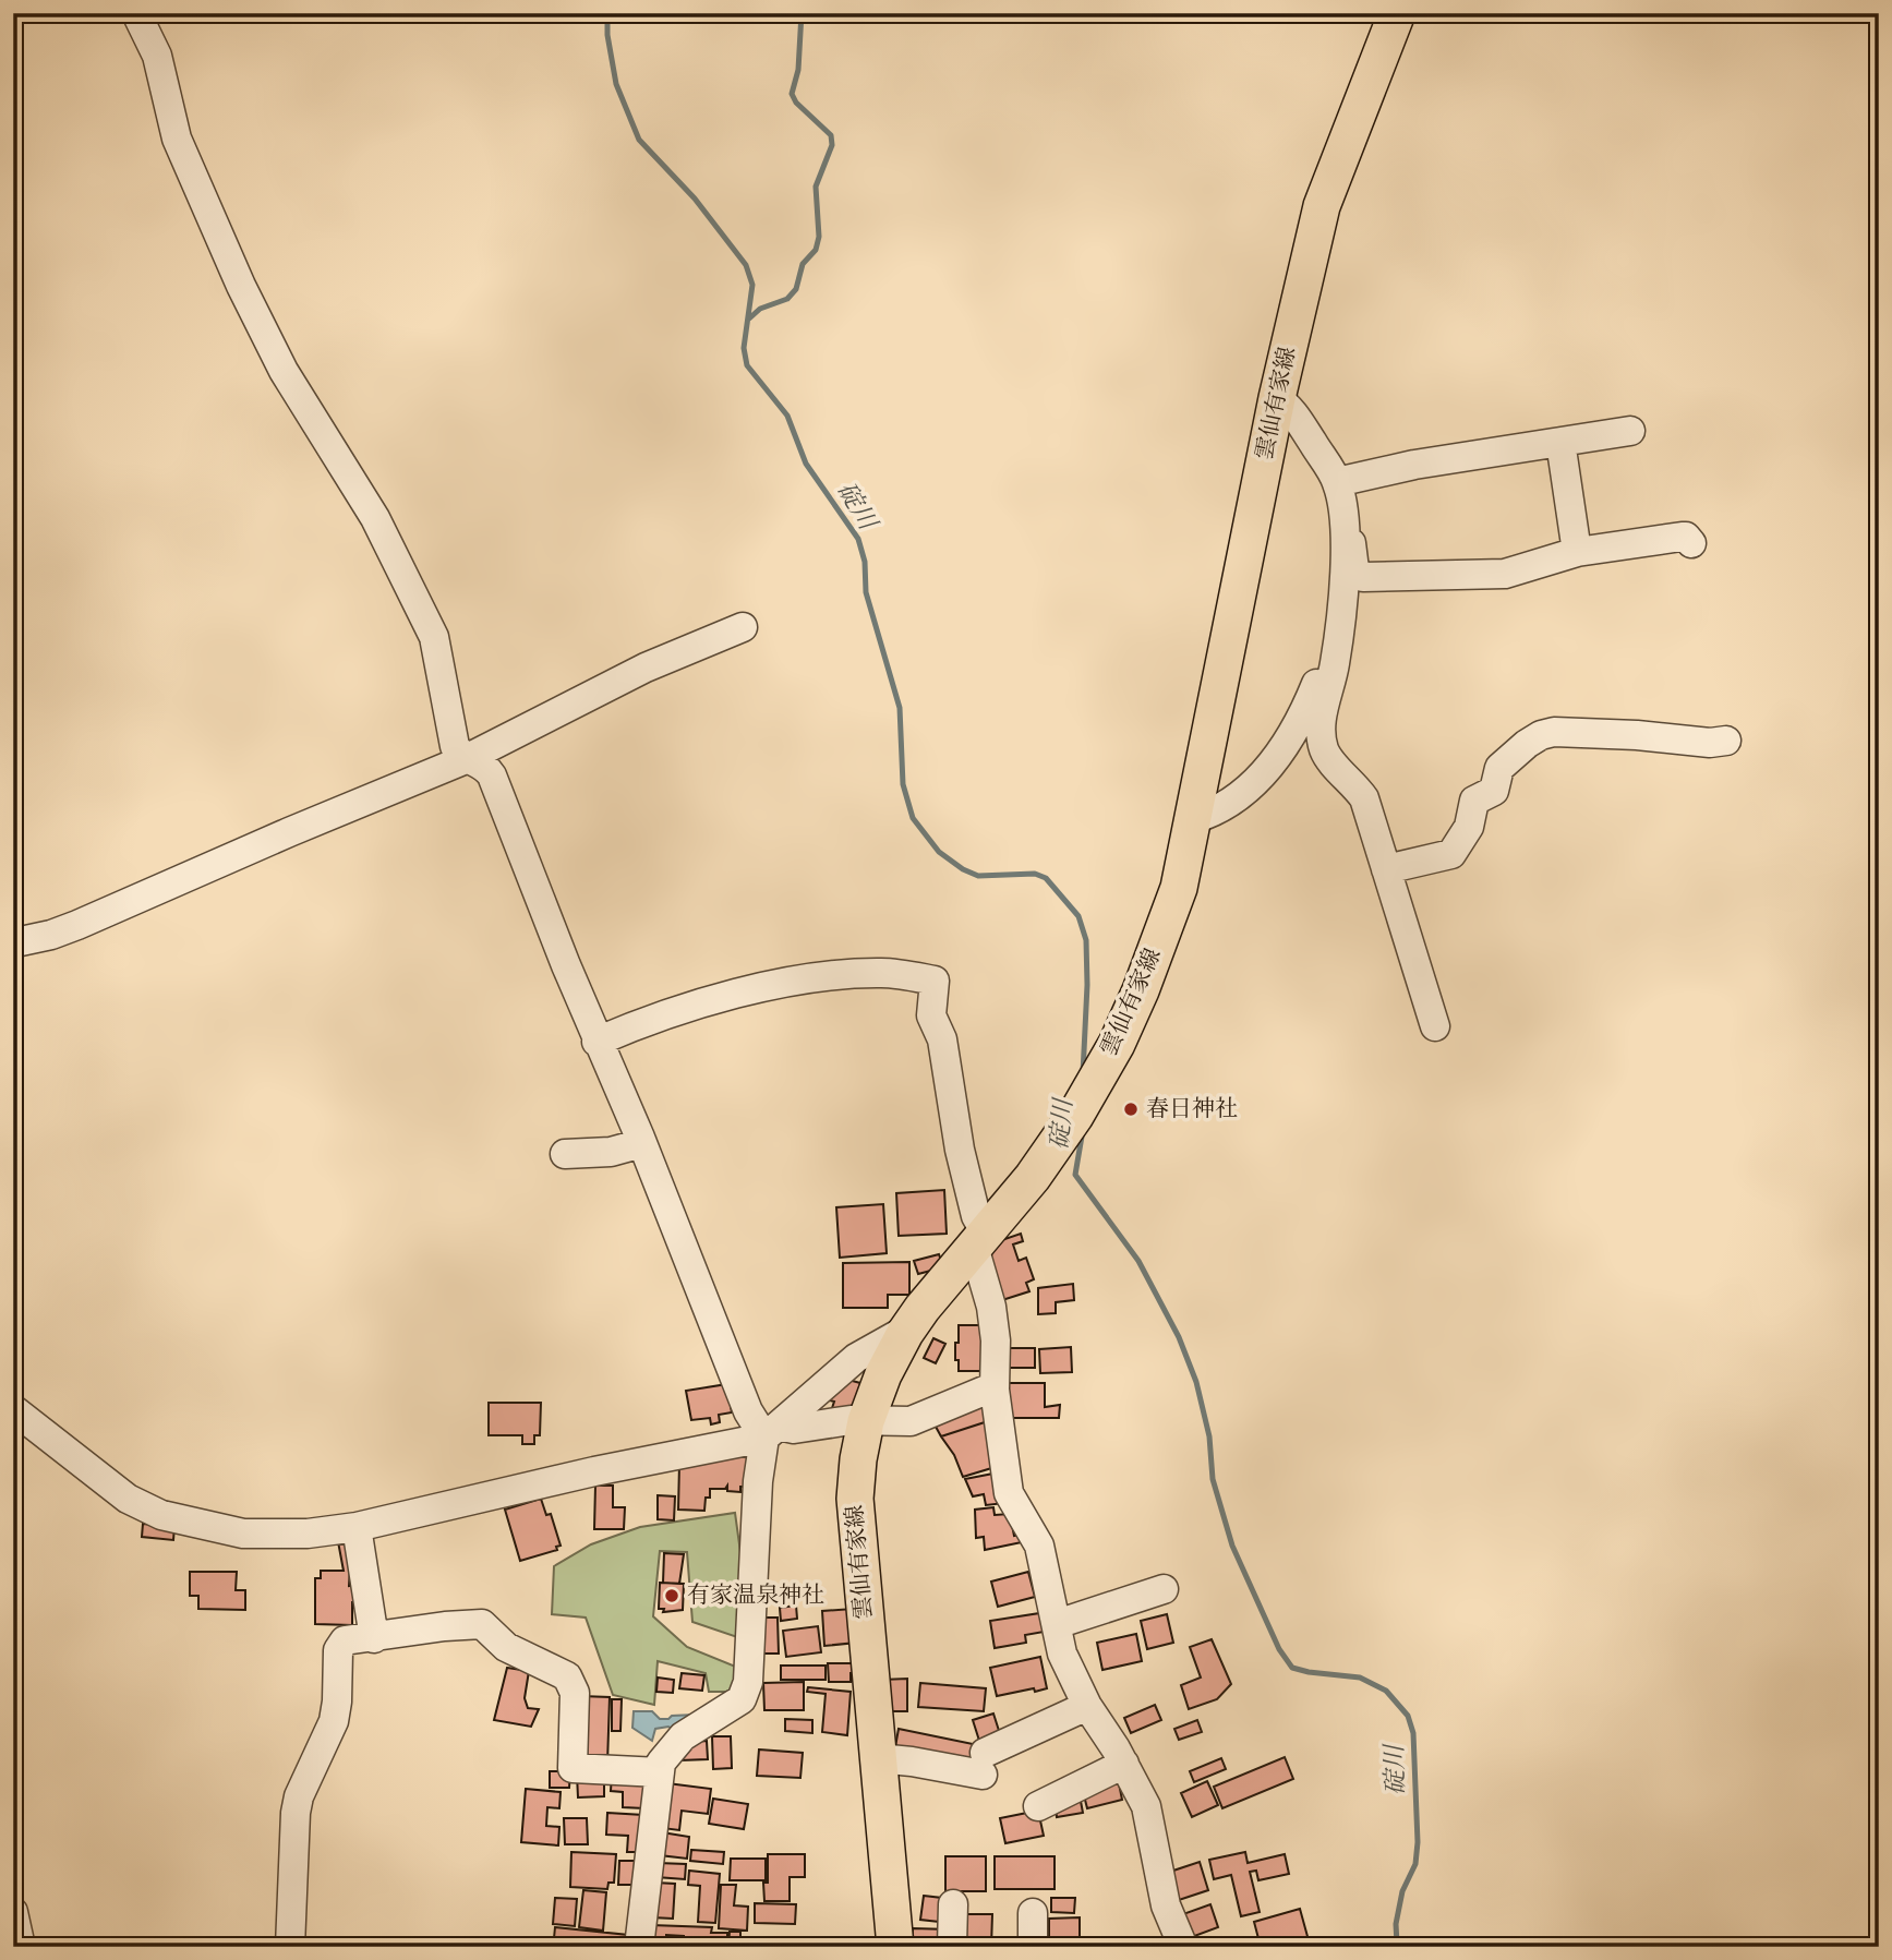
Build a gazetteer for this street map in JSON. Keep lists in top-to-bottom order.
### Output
{
  "streets": {
    "main road": ["雲仙有家線"]
  },
  "water": ["碇川"],
  "places": ["春日神社", "有家温泉神社"]
}
